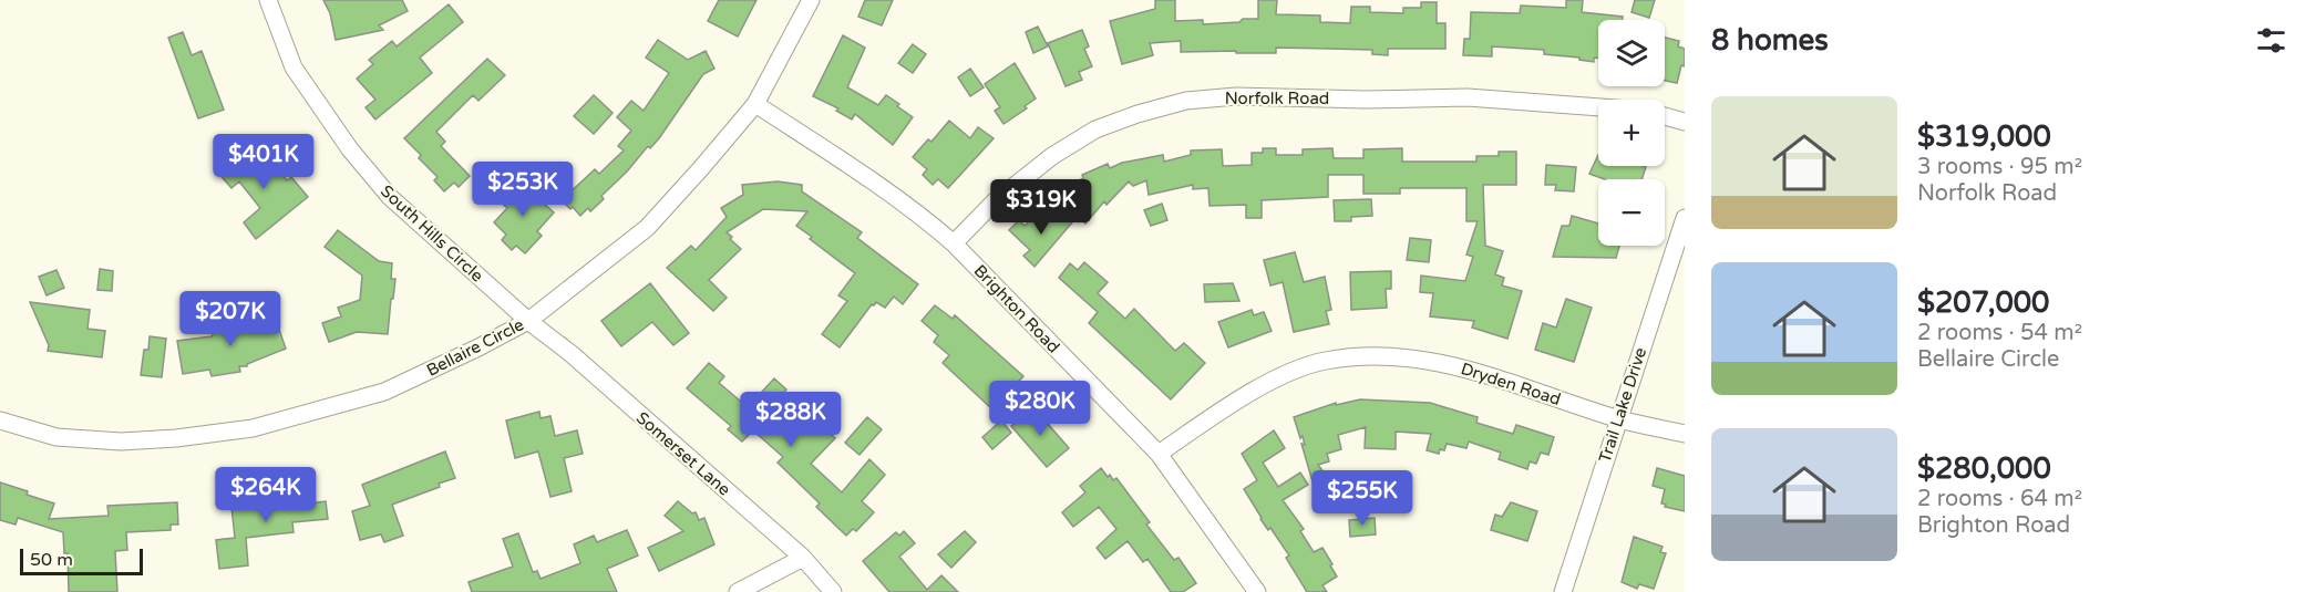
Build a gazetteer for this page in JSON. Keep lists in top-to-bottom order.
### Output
{
  "streets": {
    "street": [
      "Norfolk Road",
      "South Hills Circle",
      "Brighton Road",
      "Bellaire Circle",
      "Dryden Road",
      "Trail Lake Drive",
      "Somerset Lane"
    ]
  },
  "crossings": [
    ["Norfolk Road", "Brighton Road"],
    ["South Hills Circle", "Bellaire Circle"],
    ["South Hills Circle", "Somerset Lane"],
    ["Brighton Road", "Bellaire Circle"],
    ["Brighton Road", "Dryden Road"],
    ["Bellaire Circle", "Somerset Lane"],
    ["Dryden Road", "Trail Lake Drive"]
  ],
  "scale_bar": "50 m",
  "page": {
    "heading": "8 homes",
    "map_buttons": ["+", "−"],
    "list": [
      {
        "name": "$319,000",
        "note": "3 rooms · 95 m² · Norfolk Road"
      },
      {
        "name": "$207,000",
        "note": "2 rooms · 54 m² · Bellaire Circle"
      },
      {
        "name": "$280,000",
        "note": "2 rooms · 64 m² · Brighton Road"
      }
    ],
    "price": [
      "$401K",
      "$253K",
      "$319K",
      "$207K",
      "$280K",
      "$288K",
      "$264K",
      "$255K"
    ],
    "scale": "50 m"
  }
}
